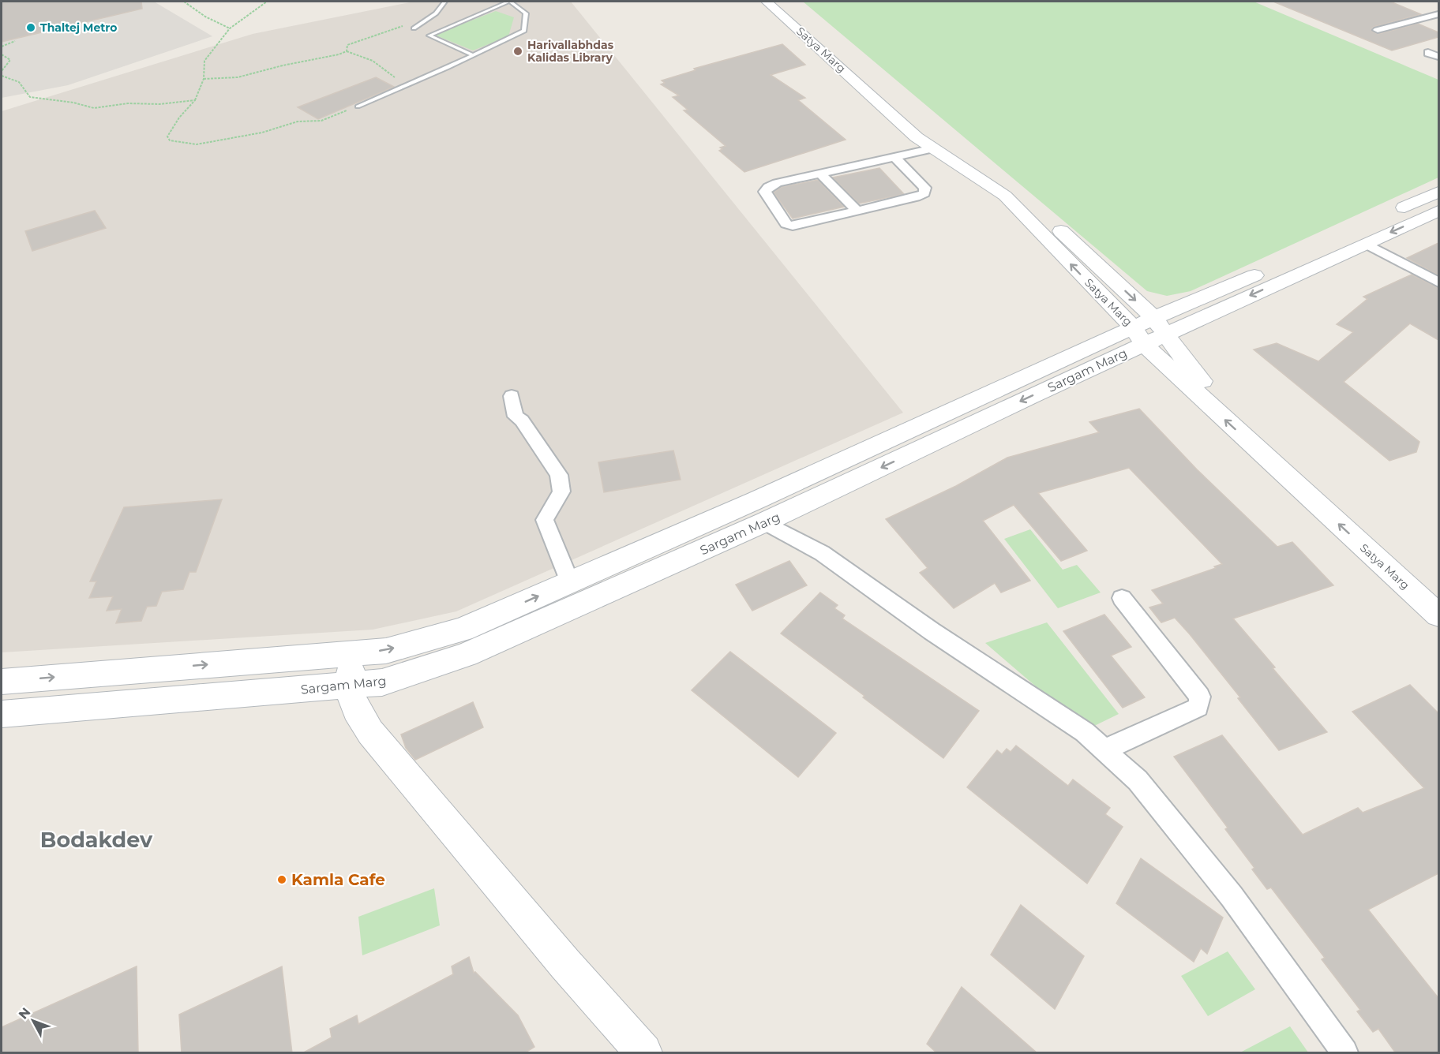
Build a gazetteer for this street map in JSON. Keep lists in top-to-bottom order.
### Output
{
  "streets": {
    "main road": ["Satya Marg", "Sargam Marg"]
  },
  "crossings": [
    ["Satya Marg", "Sargam Marg"]
  ],
  "districts": ["Bodakdev"],
  "places": ["Thaltej Metro", "Harivallabhdas Kalidas Library", "Kamla Cafe"],
  "north": "top left"
}
